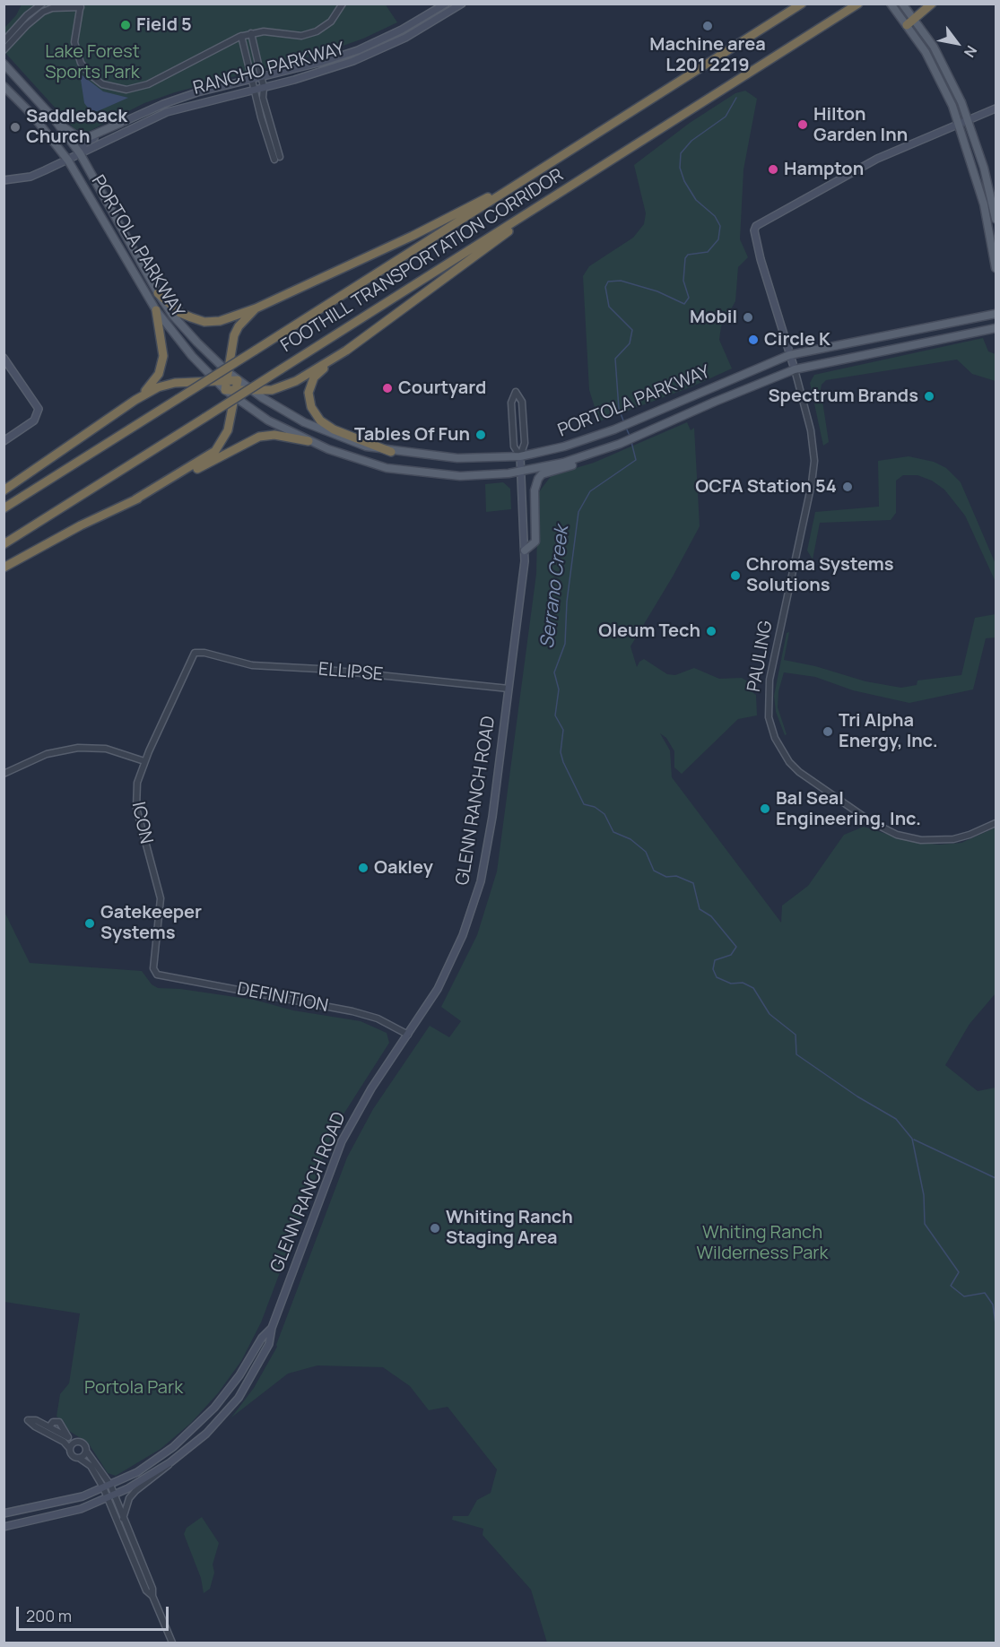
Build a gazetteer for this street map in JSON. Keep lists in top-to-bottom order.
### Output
{
  "streets": {
    "highway": ["FOOTHILL TRANSPORTATION CORRIDOR"],
    "main road": [
      "RANCHO PARKWAY",
      "PORTOLA PARKWAY",
      "PAULING",
      "GLENN RANCH ROAD"
    ],
    "street": ["ELLIPSE", "ICON", "DEFINITION"]
  },
  "crossings": [
    ["RANCHO PARKWAY", "PORTOLA PARKWAY"],
    ["PORTOLA PARKWAY", "PAULING"],
    ["PORTOLA PARKWAY", "GLENN RANCH ROAD"],
    ["ELLIPSE", "GLENN RANCH ROAD"],
    ["ELLIPSE", "ICON"],
    ["GLENN RANCH ROAD", "DEFINITION"],
    ["ICON", "DEFINITION"]
  ],
  "water": ["Serrano Creek"],
  "parks": ["Lake Forest Sports Park", "Whiting Ranch Wilderness Park", "Portola Park"],
  "places": [
    "Field 5",
    "Machine area L201 2219",
    "Hilton Garden Inn",
    "Saddleback Church",
    "Hampton",
    "Mobil",
    "Circle K",
    "Courtyard",
    "Spectrum Brands",
    "Tables Of Fun",
    "OCFA Station 54",
    "Chroma Systems Solutions",
    "Oleum Tech",
    "Tri Alpha Energy, Inc.",
    "Bal Seal Engineering, Inc.",
    "Oakley",
    "Gatekeeper Systems",
    "Whiting Ranch Staging Area"
  ],
  "scale_bar": "200 m",
  "north": "bottom right"
}
